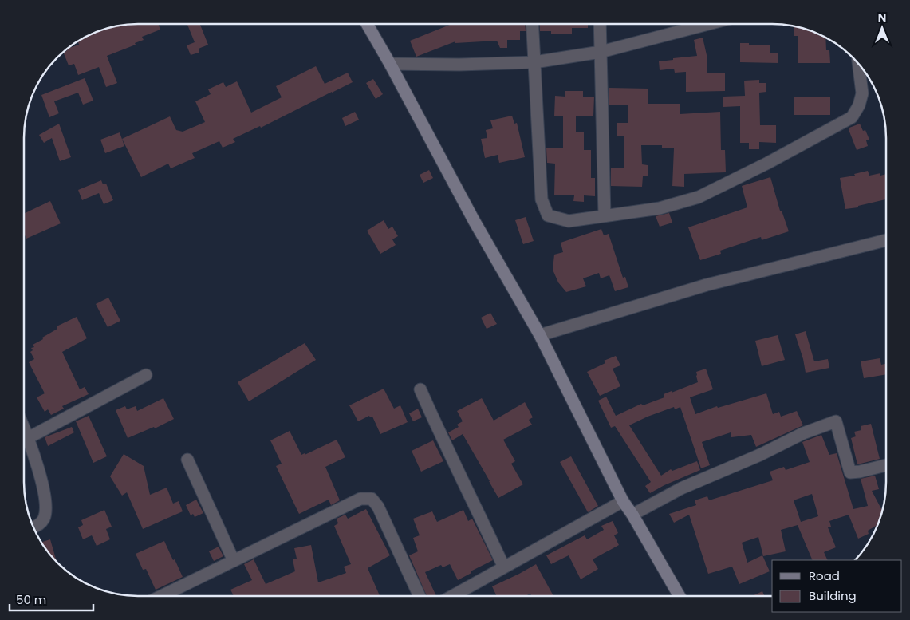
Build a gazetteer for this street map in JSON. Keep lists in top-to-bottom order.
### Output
{
  "legend": ["Road", "Building"],
  "scale_bar": "50 m",
  "north": "top"
}
